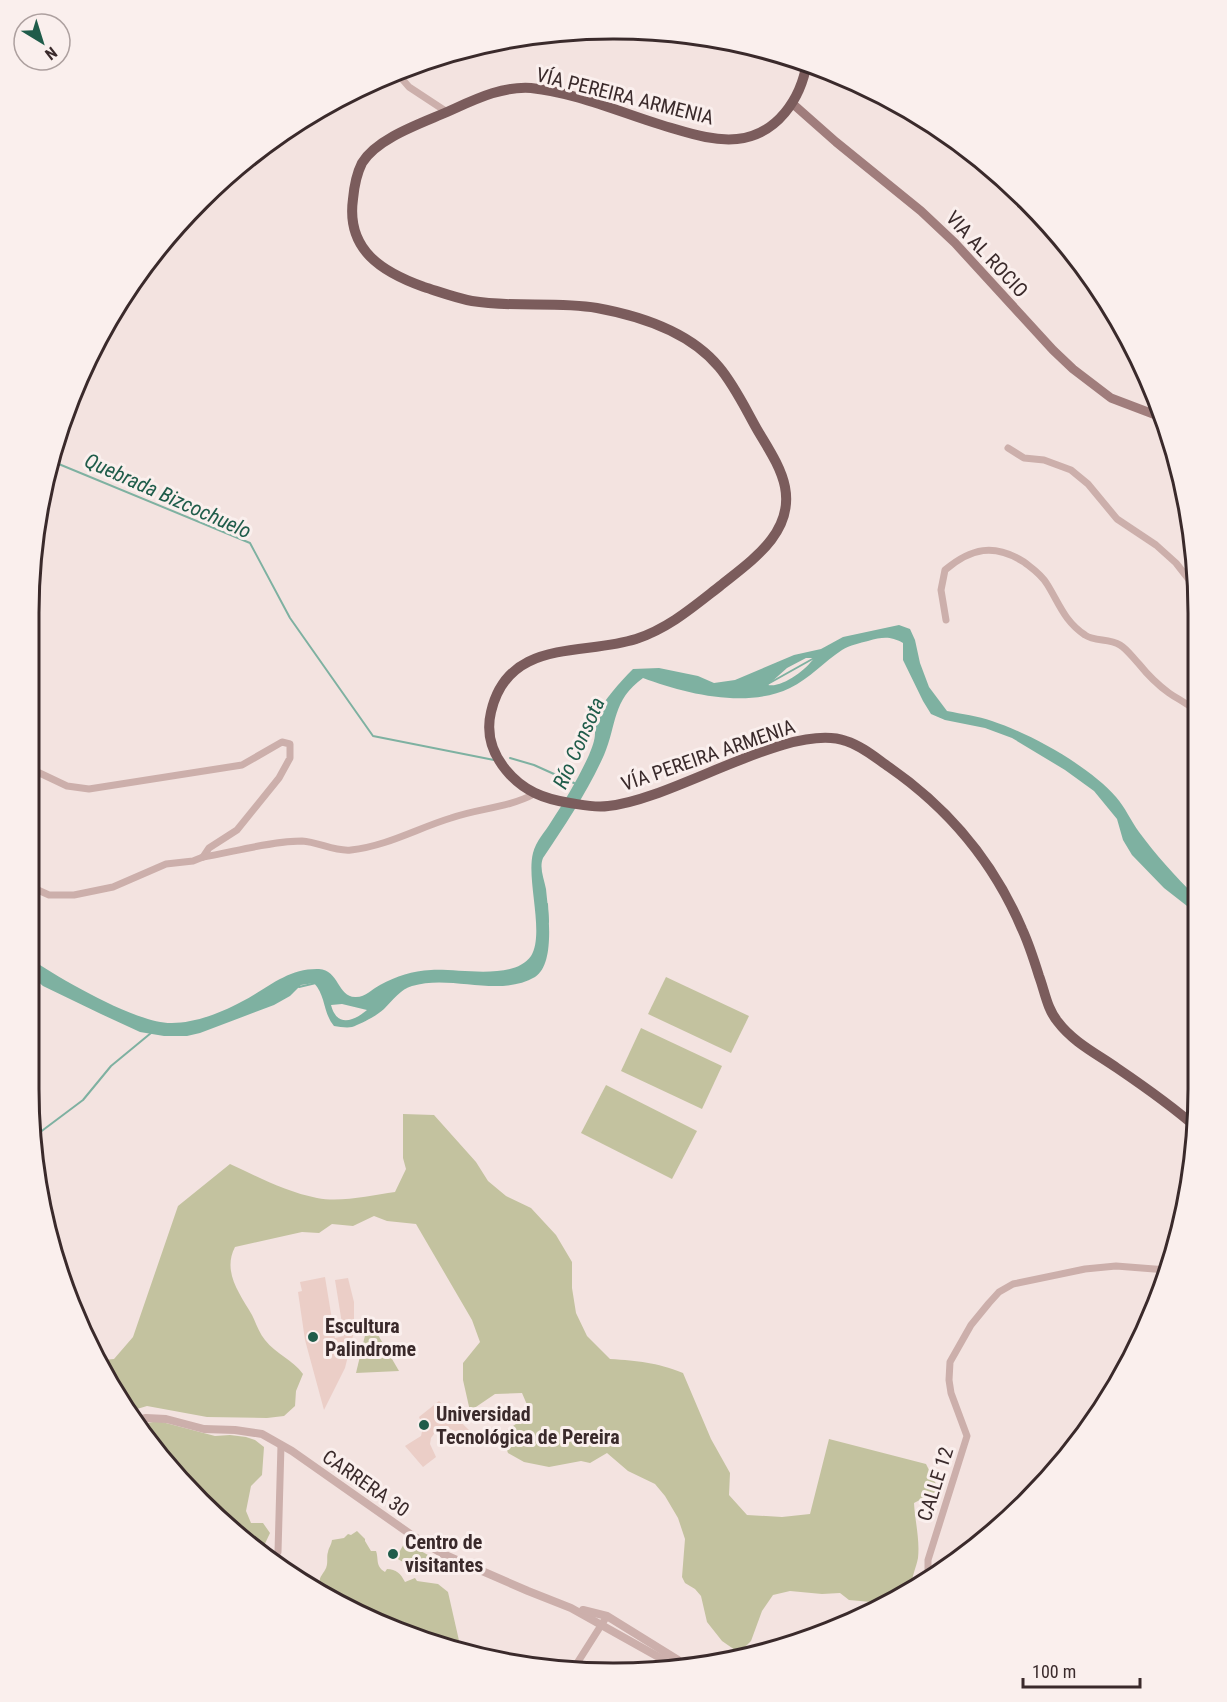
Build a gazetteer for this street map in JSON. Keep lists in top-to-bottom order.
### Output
{
  "streets": {
    "main road": ["VÍA PEREIRA ARMENIA", "VIA AL ROCIO"],
    "street": ["CARRERA 30", "CALLE 12"]
  },
  "crossings": [
    ["VÍA PEREIRA ARMENIA", "VIA AL ROCIO"]
  ],
  "water": ["Quebrada Bizcochuelo", "Río Consota"],
  "places": ["Escultura Palindrome", "Universidad Tecnológica de Pereira", "Centro de visitantes"],
  "scale_bar": "100 m",
  "north": "bottom right"
}
